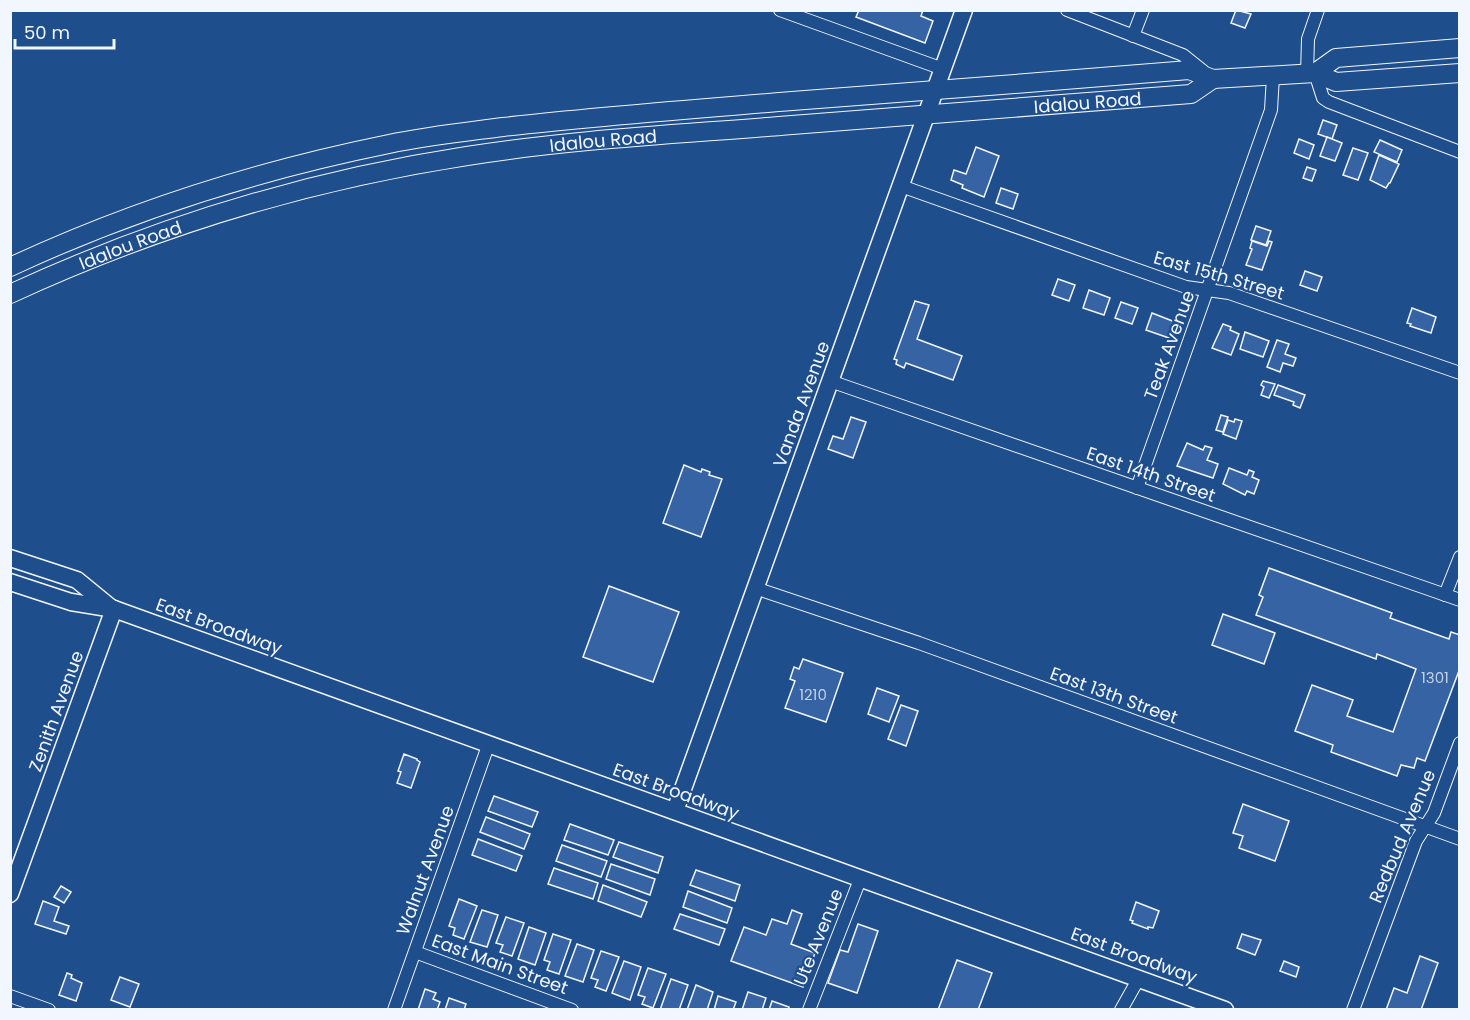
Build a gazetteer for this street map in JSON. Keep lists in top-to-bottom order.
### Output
{
  "streets": {
    "main road": [
      "Idalou Road",
      "Vanda Avenue",
      "East Broadway",
      "Zenith Avenue"
    ],
    "street": [
      "East 15th Street",
      "Teak Avenue",
      "East 14th Street",
      "East 13th Street",
      "Redbud Avenue",
      "Walnut Avenue",
      "Ute Avenue",
      "East Main Street"
    ]
  },
  "crossings": [
    ["Idalou Road", "Teak Avenue"],
    ["Idalou Road", "Vanda Avenue"],
    ["East 15th Street", "Teak Avenue"],
    ["East 15th Street", "Vanda Avenue"],
    ["Teak Avenue", "East 14th Street"],
    ["Vanda Avenue", "East 14th Street"],
    ["Vanda Avenue", "East Broadway"],
    ["Vanda Avenue", "East 13th Street"],
    ["East Broadway", "Zenith Avenue"],
    ["East Broadway", "Walnut Avenue"],
    ["East Broadway", "Ute Avenue"],
    ["East 13th Street", "Redbud Avenue"],
    ["Walnut Avenue", "East Main Street"]
  ],
  "house_numbers": ["1301", "1210"],
  "scale_bar": "50 m"
}
